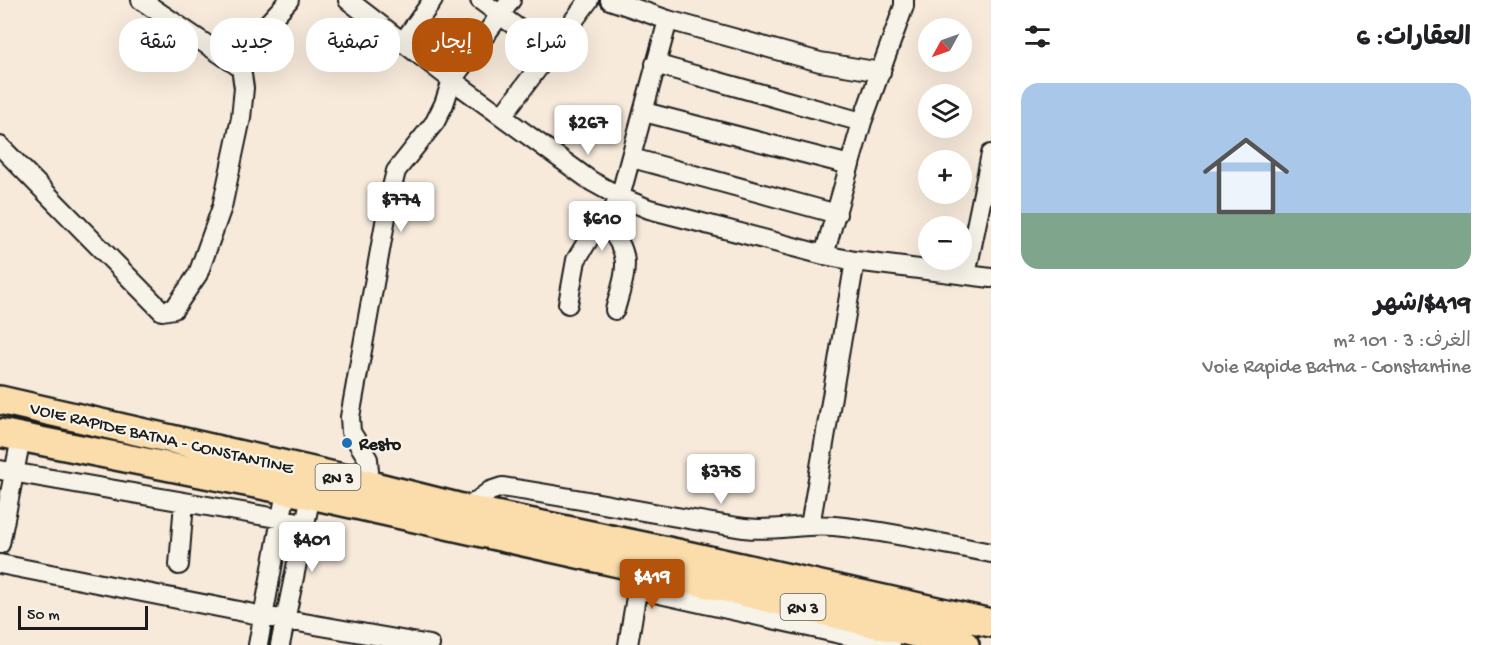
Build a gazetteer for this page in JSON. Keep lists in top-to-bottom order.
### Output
{
  "streets": {
    "highway": ["VOIE RAPIDE BATNA - CONSTANTINE", "RN 3"]
  },
  "places": ["Resto"],
  "scale_bar": "50 m",
  "north": "bottom left",
  "page": {
    "heading": "العقارات: 6",
    "map_buttons": ["+", "−"],
    "chip": [
      "شراء",
      "إيجار",
      "تصفية",
      "جديد",
      "شقة"
    ],
    "list": [
      {
        "name": "$419/شهر",
        "note": "الغرف: 3 · 101 m² · Voie Rapide Batna - Constantine"
      }
    ],
    "price": [
      "$267",
      "$774",
      "$610",
      "$375",
      "$401",
      "$419"
    ],
    "scale": "50 m"
  }
}
